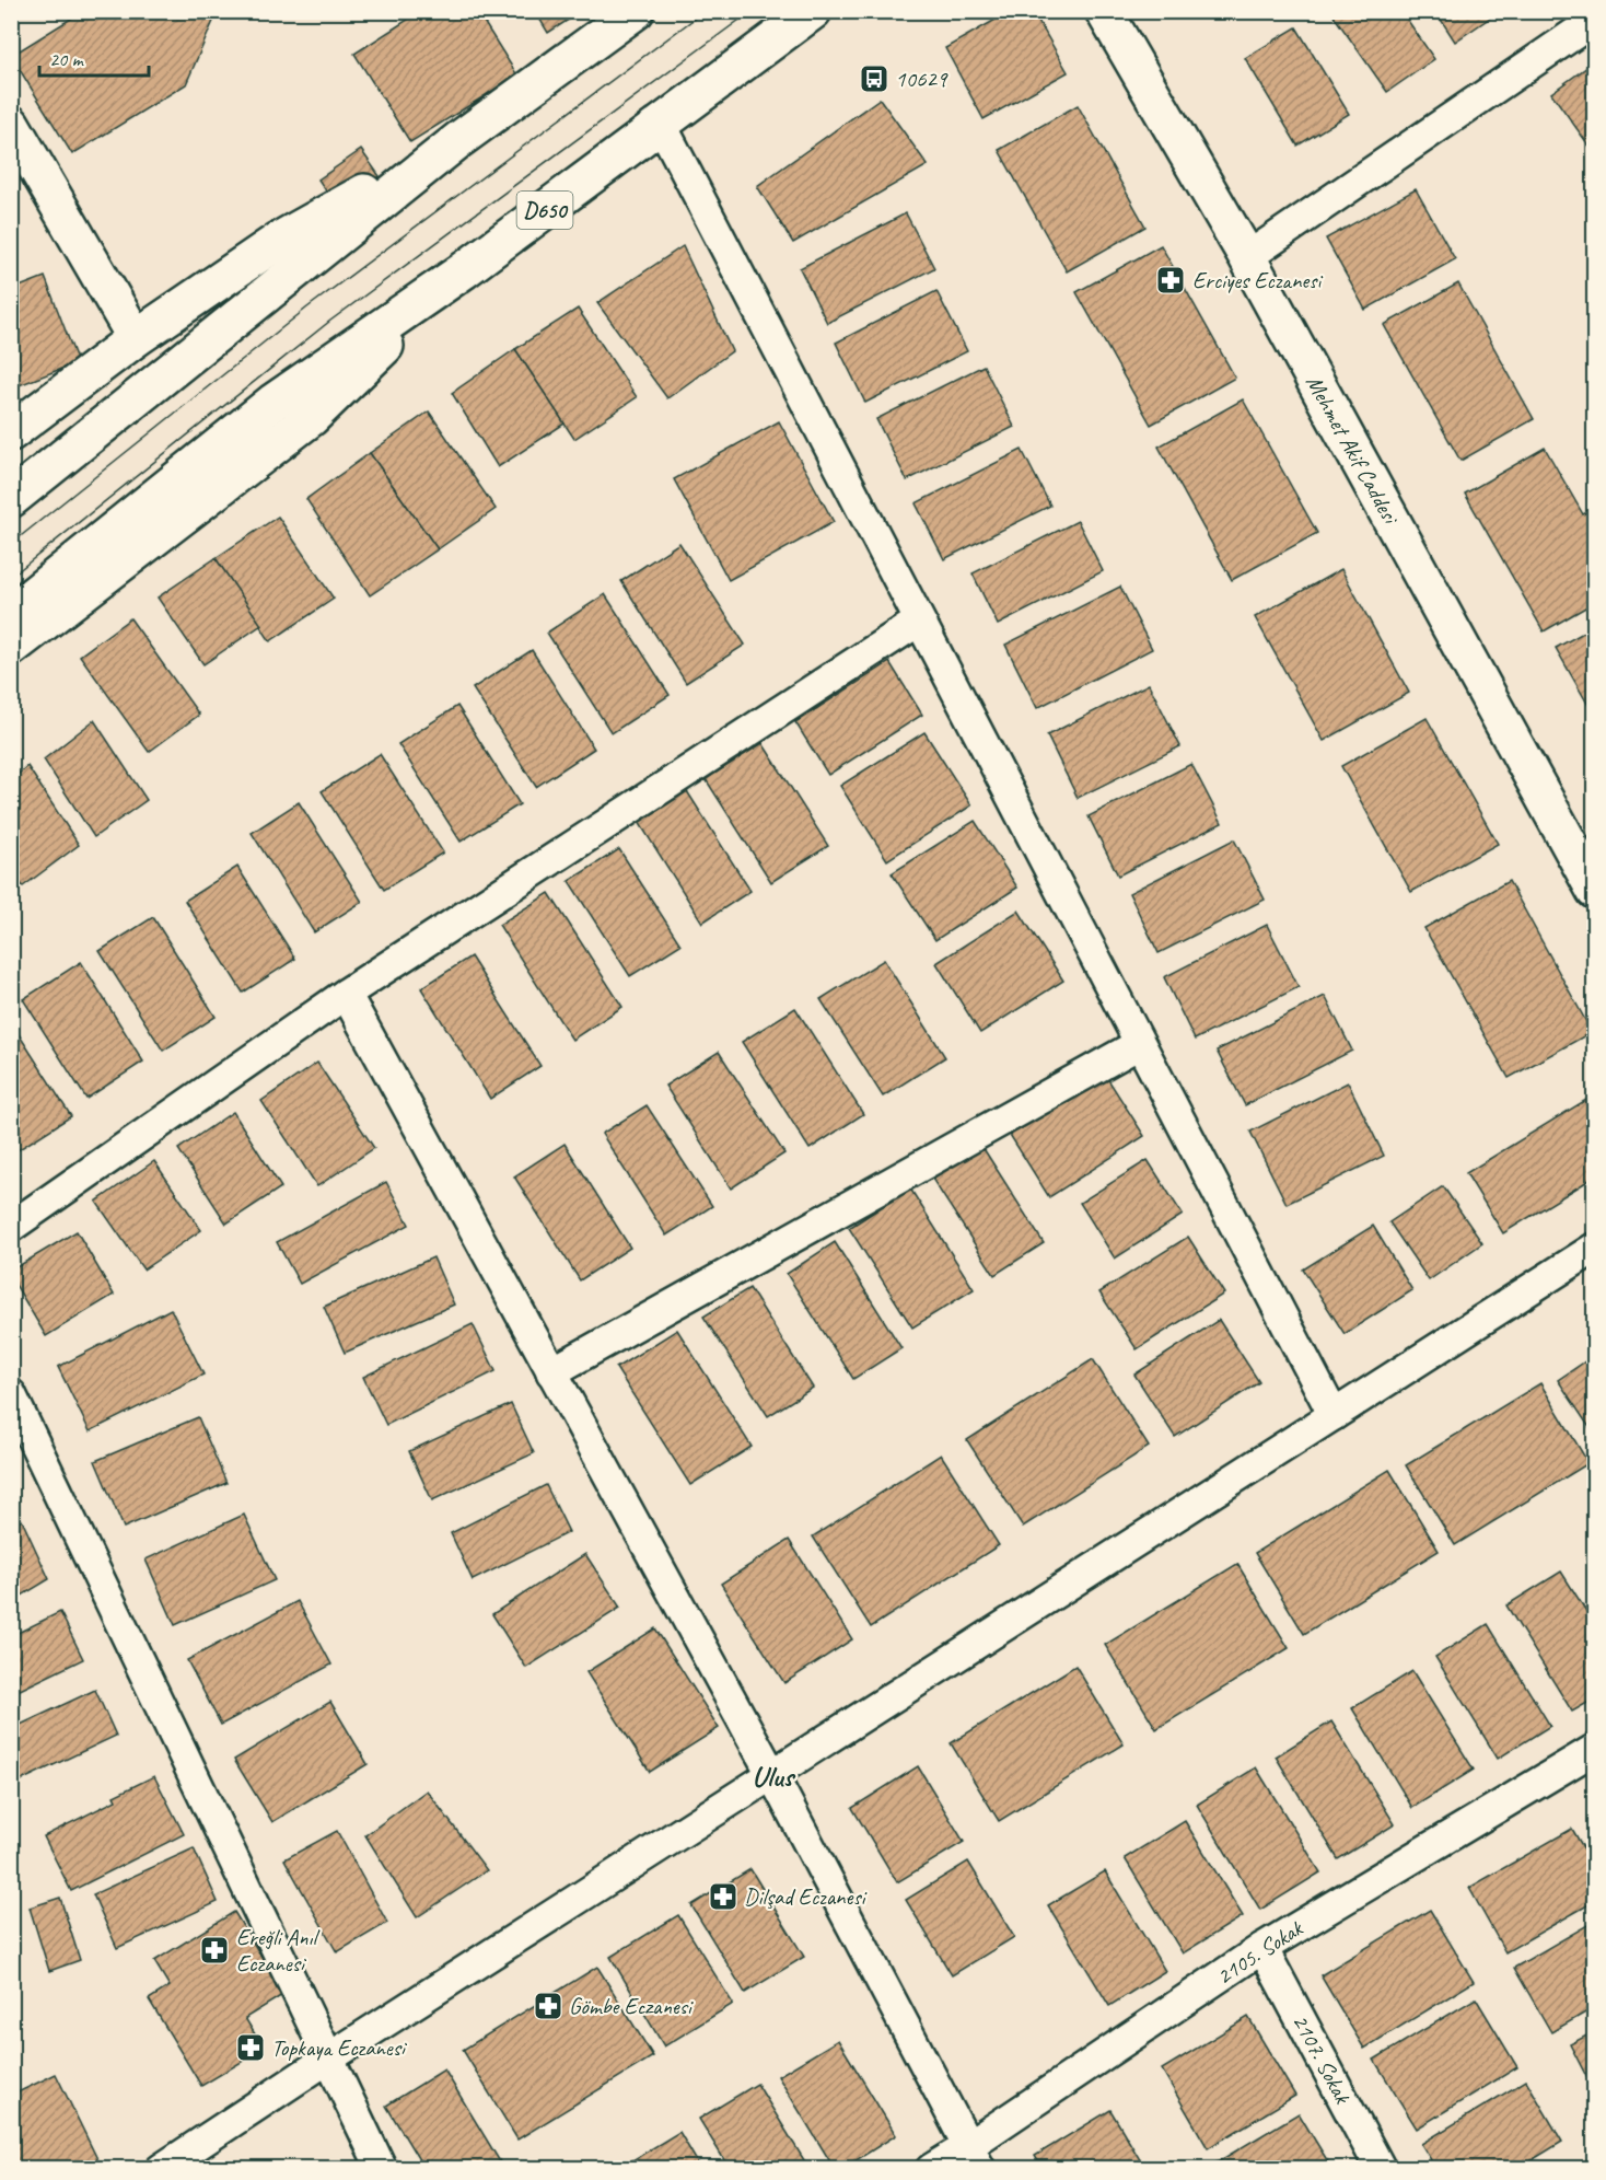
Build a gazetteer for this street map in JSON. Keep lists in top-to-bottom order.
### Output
{
  "streets": {
    "main road": ["D650", "Mehmet Akif Caddesi"],
    "street": ["2105. Sokak", "2107. Sokak"]
  },
  "crossings": [
    ["2105. Sokak", "2107. Sokak"]
  ],
  "districts": ["Ulus"],
  "places": {
    "bus stop": ["10629"],
    "pharmacy": [
      "Erciyes Eczanesi",
      "Dilşad Eczanesi",
      "Ereğli Anıl Eczanesi",
      "Gömbe Eczanesi",
      "Topkaya Eczanesi"
    ]
  },
  "scale_bar": "20 m"
}
